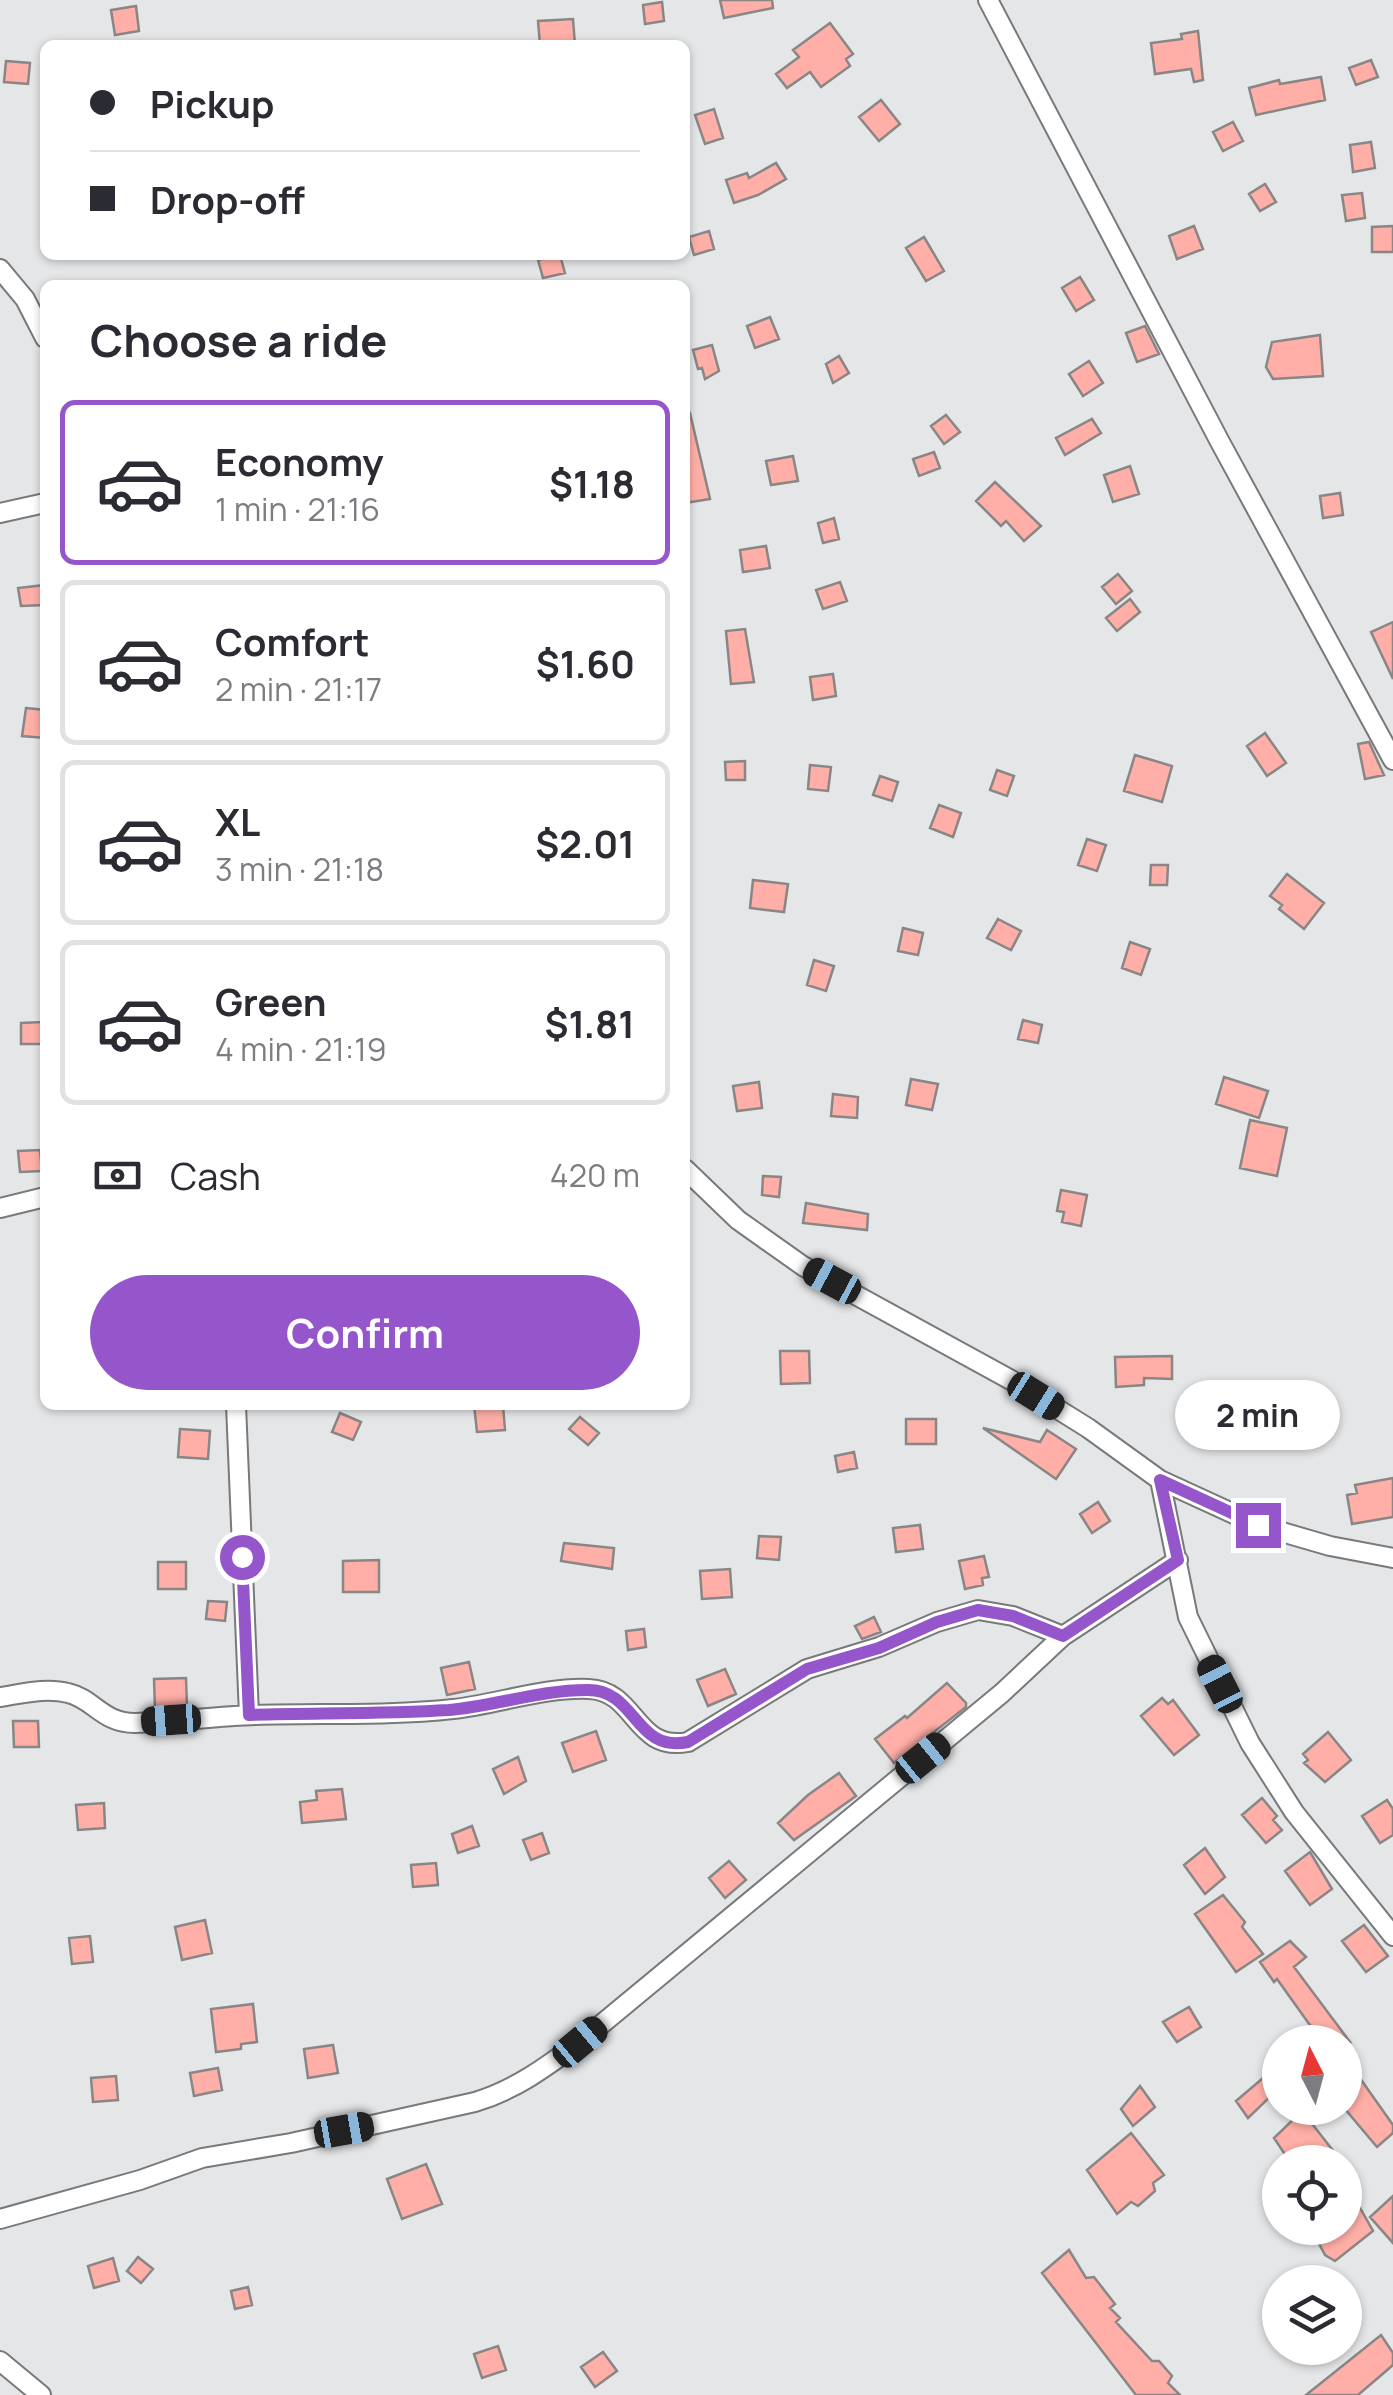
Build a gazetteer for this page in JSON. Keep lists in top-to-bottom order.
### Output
{
  "north": "top",
  "page": {
    "banner": ["Pickup", "Drop-off"],
    "heading": "Choose a ride",
    "list": [
      {
        "name": "Economy",
        "note": "1 min · 21:16",
        "value": "$1.18"
      },
      {
        "name": "Comfort",
        "note": "2 min · 21:17",
        "value": "$1.60"
      },
      {
        "name": "XL",
        "note": "3 min · 21:18",
        "value": "$2.01"
      },
      {
        "name": "Green",
        "note": "4 min · 21:19",
        "value": "$1.81"
      }
    ],
    "pay": ["Cash", "420 m"],
    "buttons": "Confirm",
    "bubble": "2 min"
  }
}
